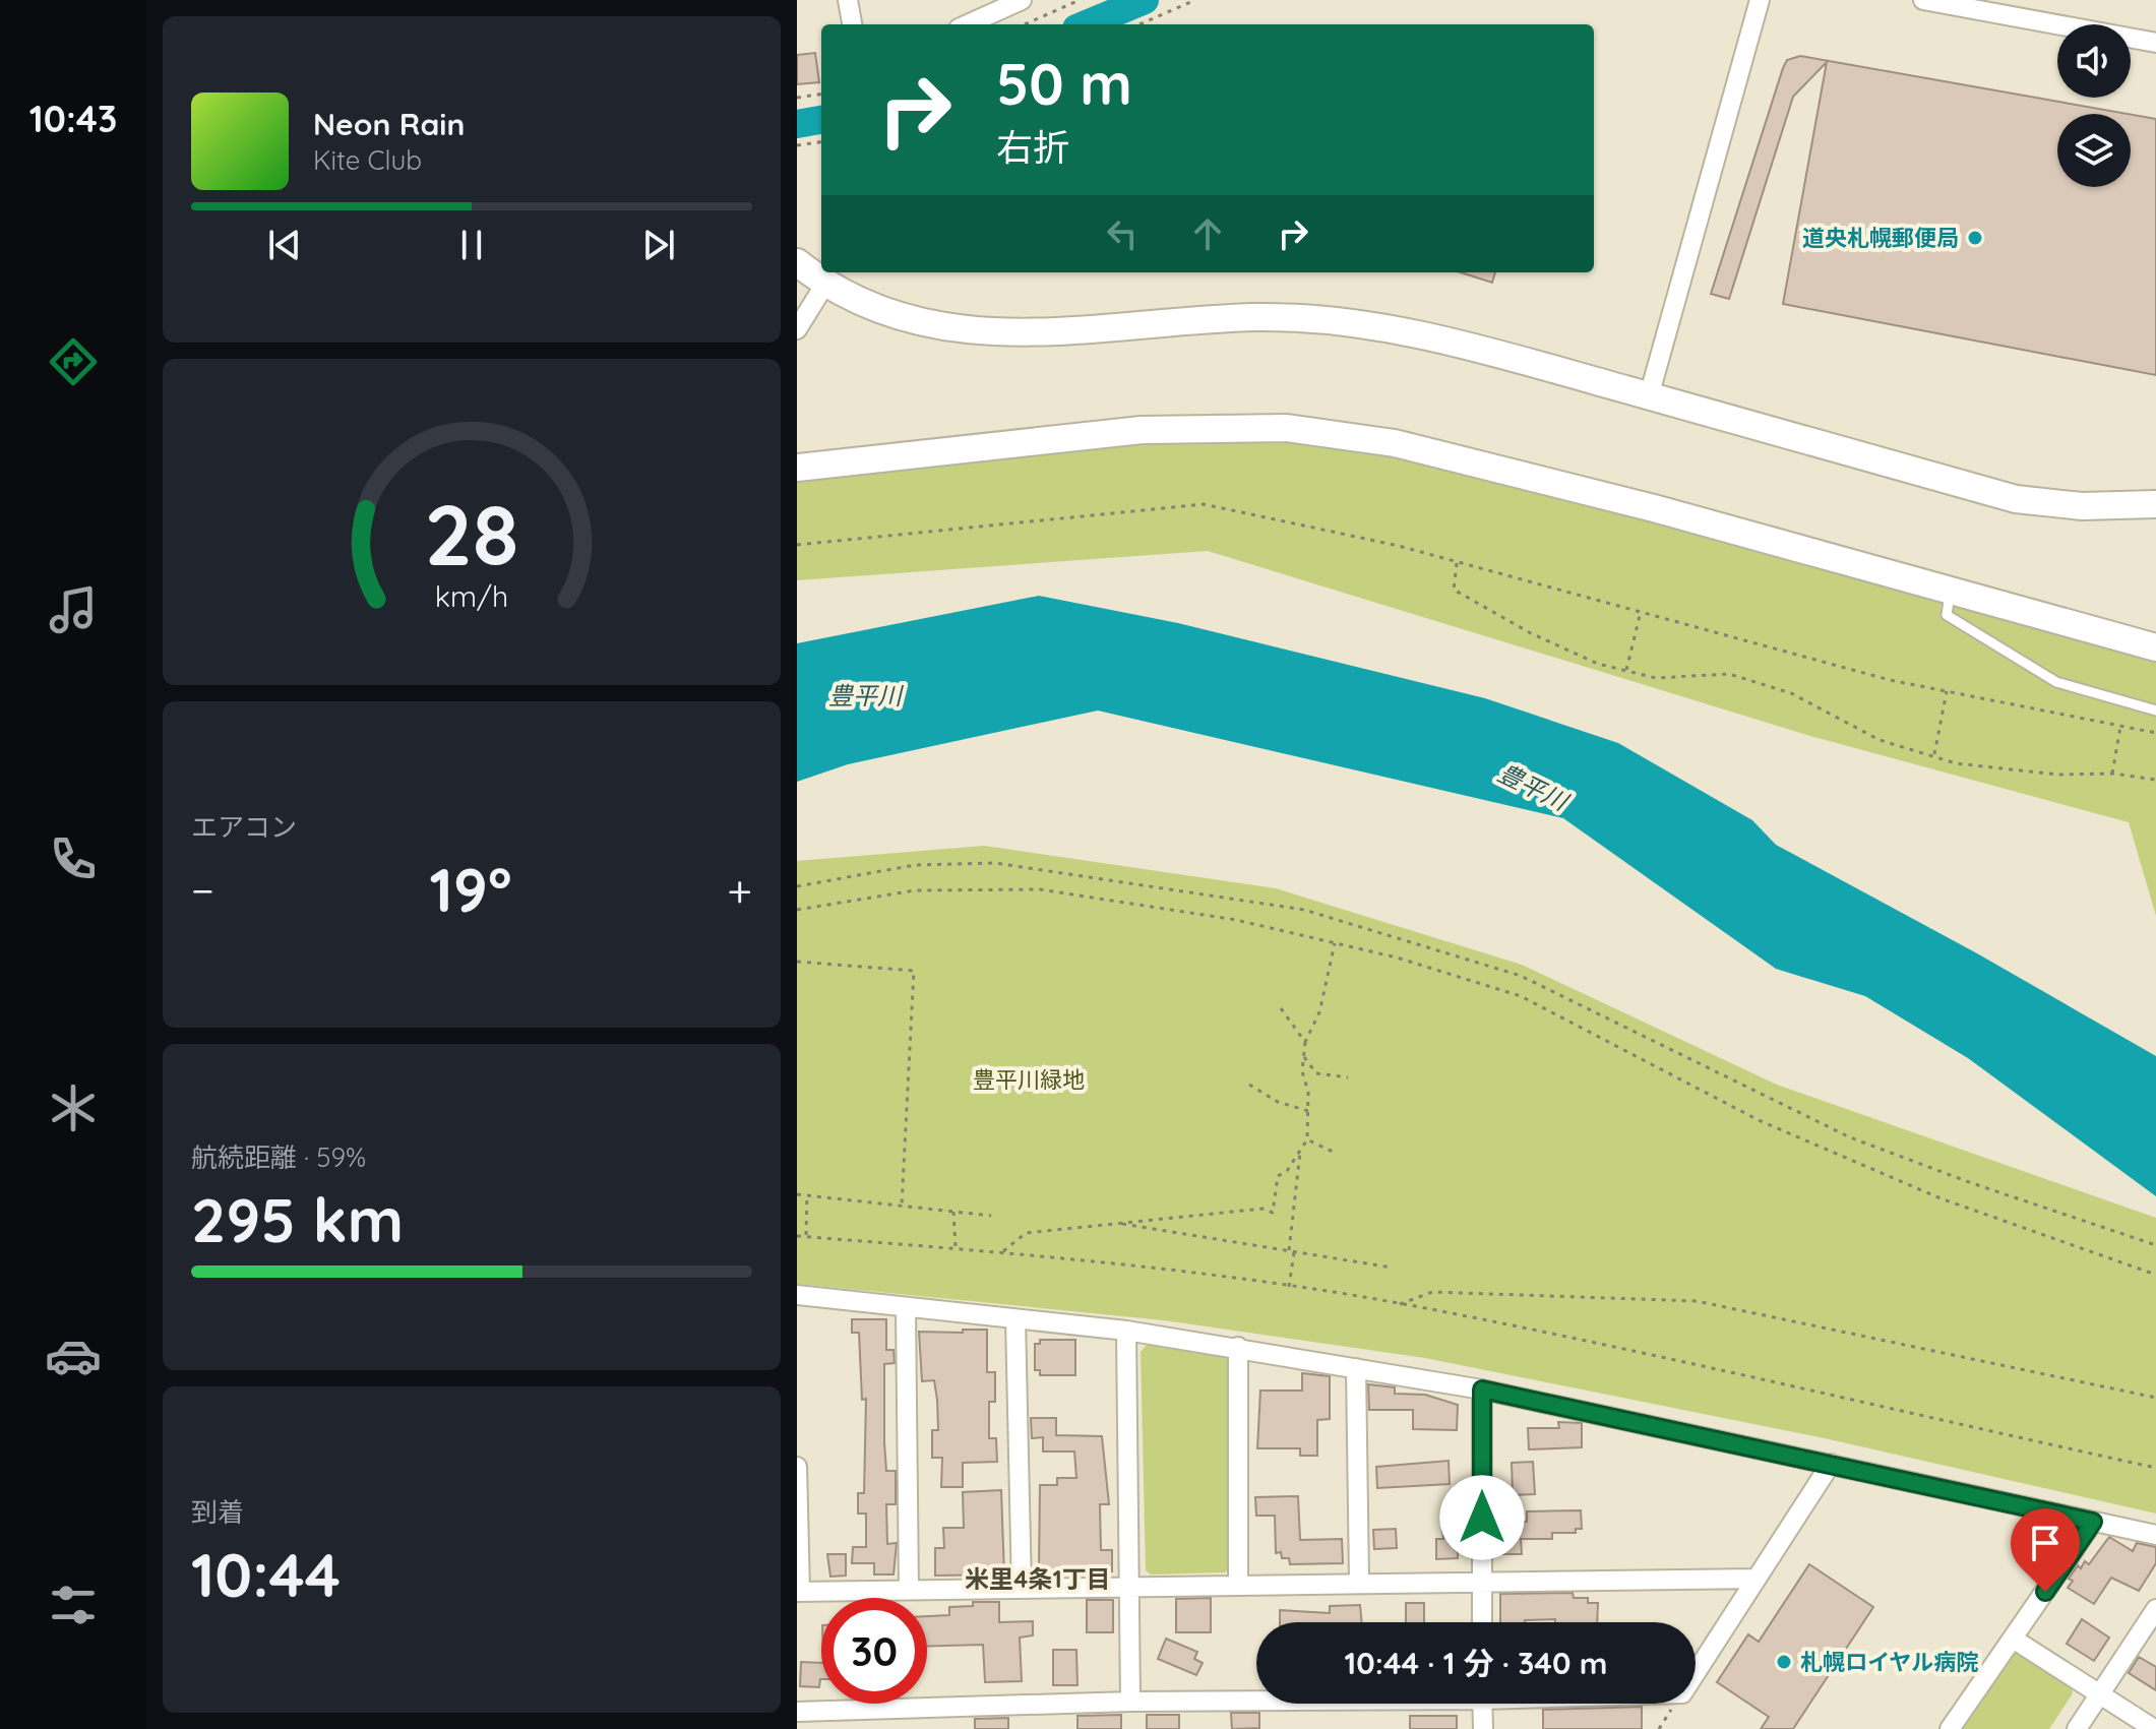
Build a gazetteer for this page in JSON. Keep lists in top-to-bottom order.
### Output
{
  "districts": ["米里4条1丁目"],
  "water": ["豊平川"],
  "parks": ["豊平川緑地"],
  "places": ["道央札幌郵便局", "札幌ロイヤル病院"],
  "page": {
    "tabs": "10:43",
    "turn": ["50 m", "右折"],
    "song": ["Neon Rain", "Kite Club"],
    "tile": [
      "エアコン",
      ["航続距離 · 59%", "295 km"],
      ["到着", "10:44"]
    ],
    "heat": ["−", "19°", "+"],
    "limit": "30",
    "trip": "10:44 · 1 分 · 340 m",
    "gauge": ["28", "km/h"]
  }
}
